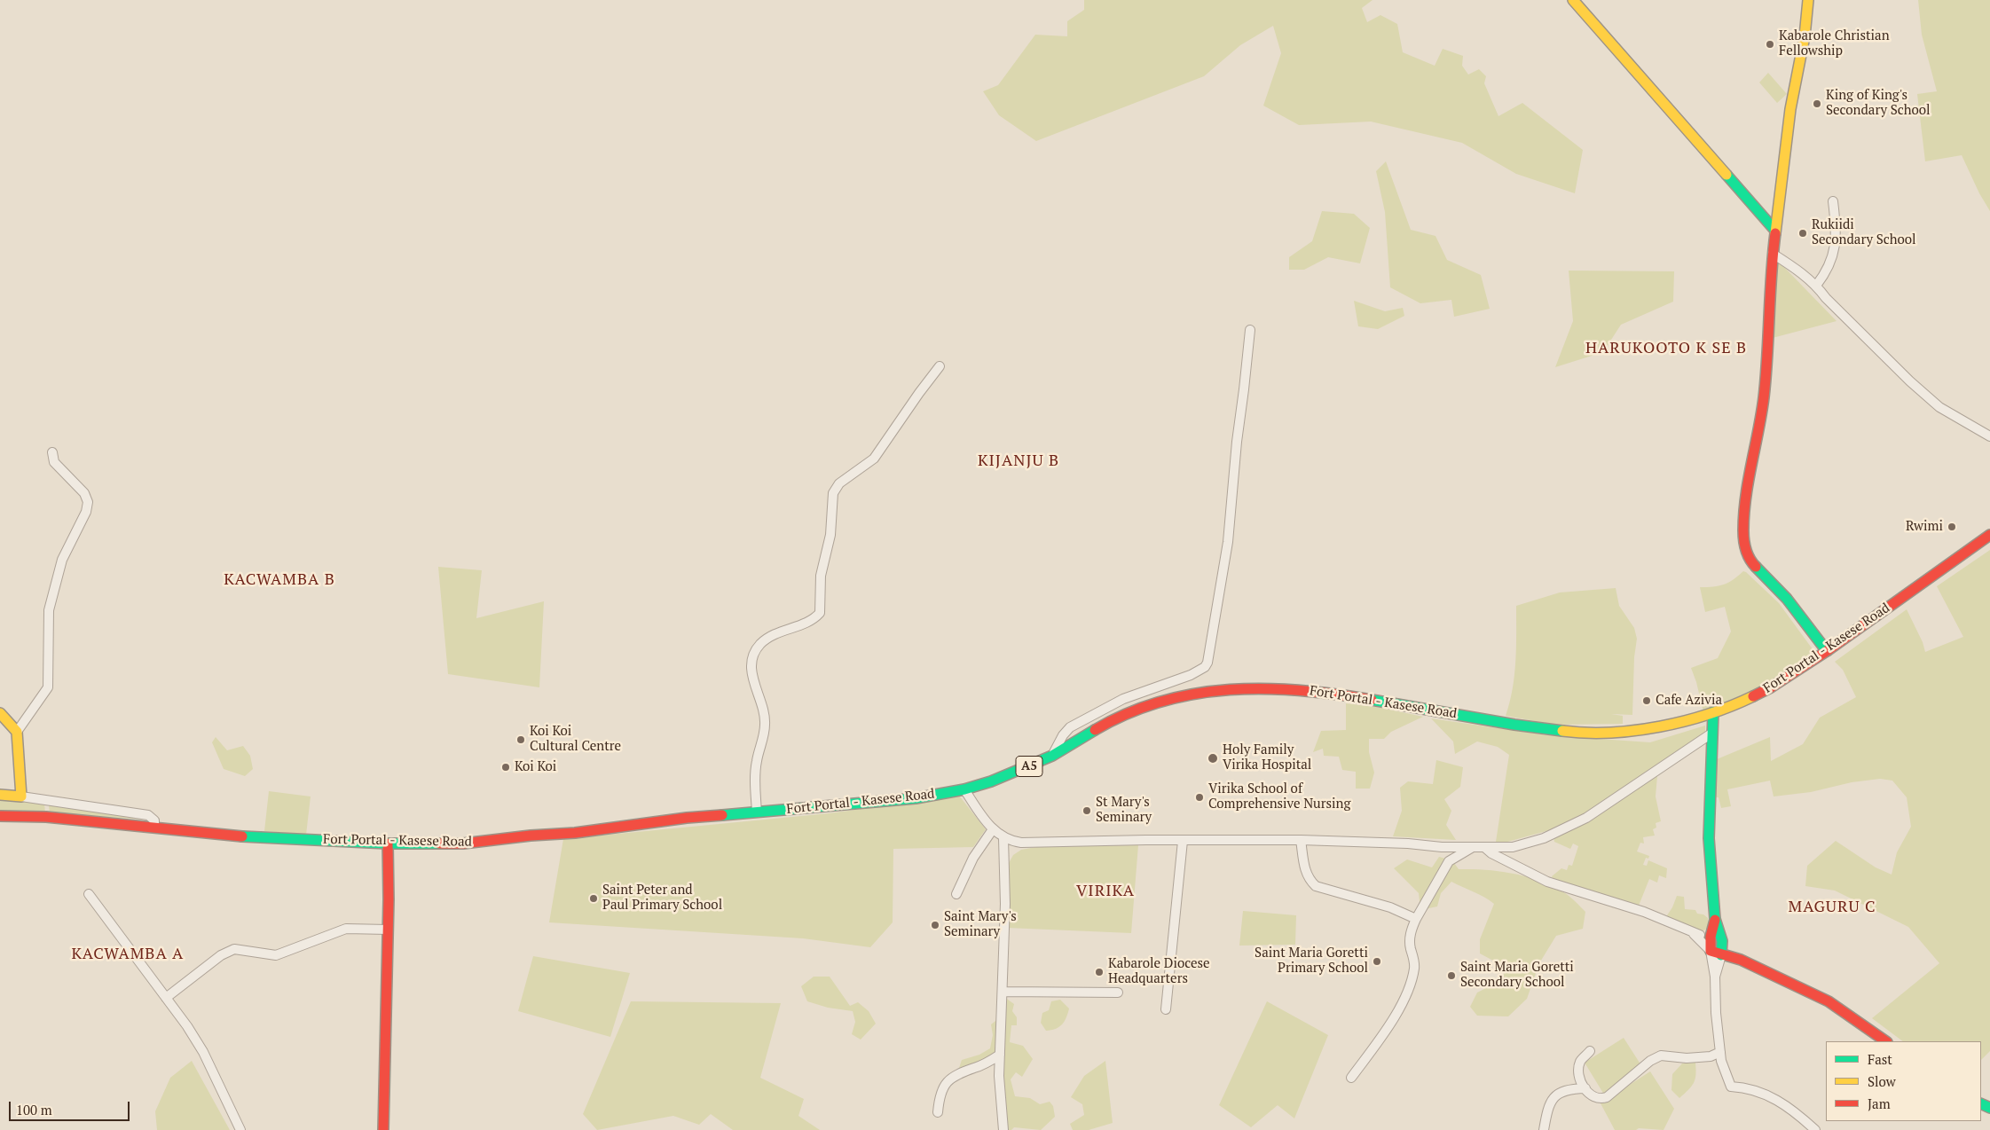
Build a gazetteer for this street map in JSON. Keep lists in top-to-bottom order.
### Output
{
  "streets": {
    "main road": ["Fort Portal - Kasese Road", "A5"]
  },
  "districts": [
    "HARUKOOTO K SE B",
    "KIJANJU B",
    "KACWAMBA B",
    "VIRIKA",
    "MAGURU C",
    "KACWAMBA A"
  ],
  "places": [
    "Kabarole Christian Fellowship",
    "King of King's Secondary School",
    "Rukiidi Secondary School",
    "Rwimi",
    "Cafe Azivia",
    "Koi Koi Cultural Centre",
    "Holy Family Virika Hospital",
    "Koi Koi",
    "Virika School of Comprehensive Nursing",
    "St Mary's Seminary",
    "Saint Peter and Paul Primary School",
    "Saint Mary's Seminary",
    "Saint Maria Goretti Primary School",
    "Kabarole Diocese Headquarters",
    "Saint Maria Goretti Secondary School"
  ],
  "legend": ["Fast", "Slow", "Jam"],
  "scale_bar": "100 m"
}
